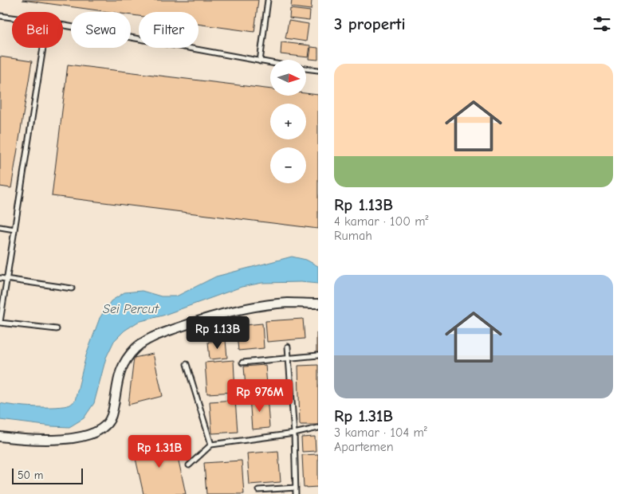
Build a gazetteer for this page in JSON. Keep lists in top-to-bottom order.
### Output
{
  "water": ["Sei Percut"],
  "scale_bar": "50 m",
  "north": "right",
  "page": {
    "heading": "3 properti",
    "chip": ["Beli", "Sewa", "Filter"],
    "list": [
      {
        "name": "Rp 1.13B",
        "note": "4 kamar · 100 m² · Rumah"
      },
      {
        "name": "Rp 1.31B",
        "note": "3 kamar · 104 m² · Apartemen"
      }
    ],
    "map_buttons": ["+", "−"],
    "price": ["Rp 1.13B", "Rp 976M", "Rp 1.31B"],
    "scale": "50 m"
  }
}
